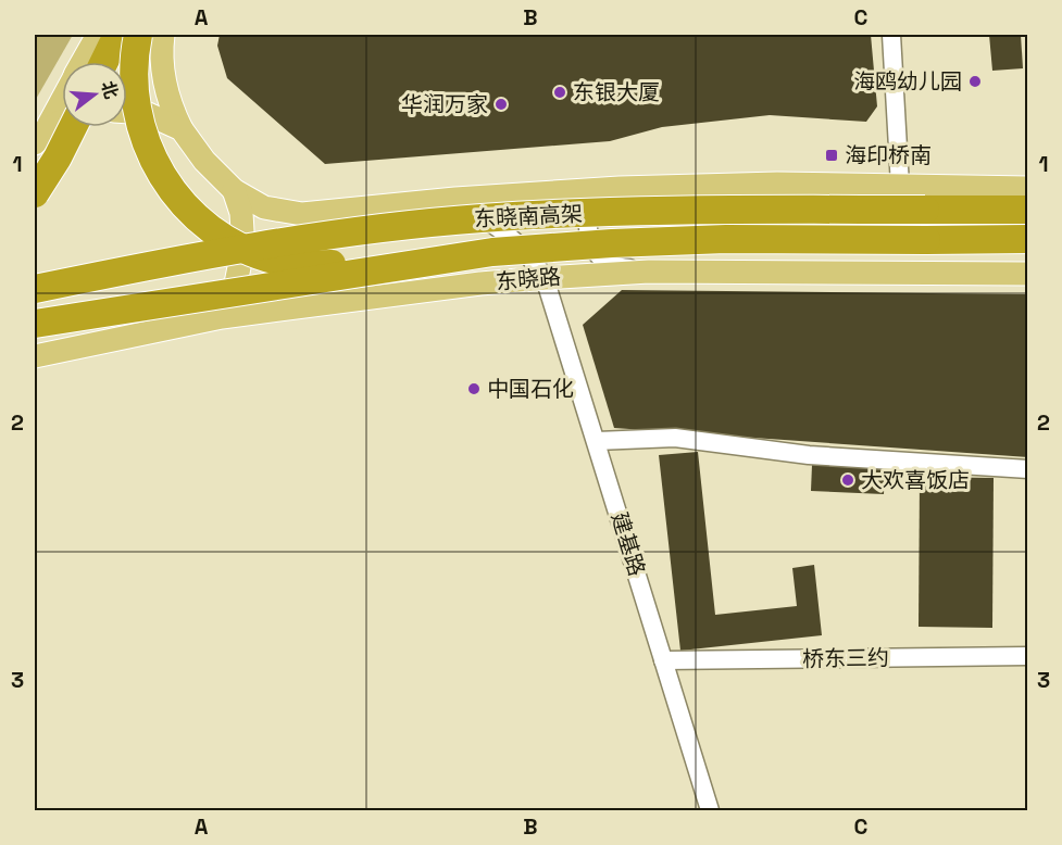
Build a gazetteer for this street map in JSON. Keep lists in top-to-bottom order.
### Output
{
  "streets": {
    "highway": ["东晓南高架"],
    "main road": ["东晓路"],
    "street": ["建基路", "桥东三约"]
  },
  "crossings": [
    ["东晓路", "建基路"],
    ["建基路", "桥东三约"]
  ],
  "places": {
    "other": [
      "海鸥幼儿园",
      "东银大厦",
      "华润万家",
      "中国石化",
      "大欢喜饭店"
    ],
    "transit": ["海印桥南"]
  },
  "north": "right",
  "grid": {
    "columns": ["A", "B", "C"],
    "rows": ["1", "2", "3"]
  }
}
